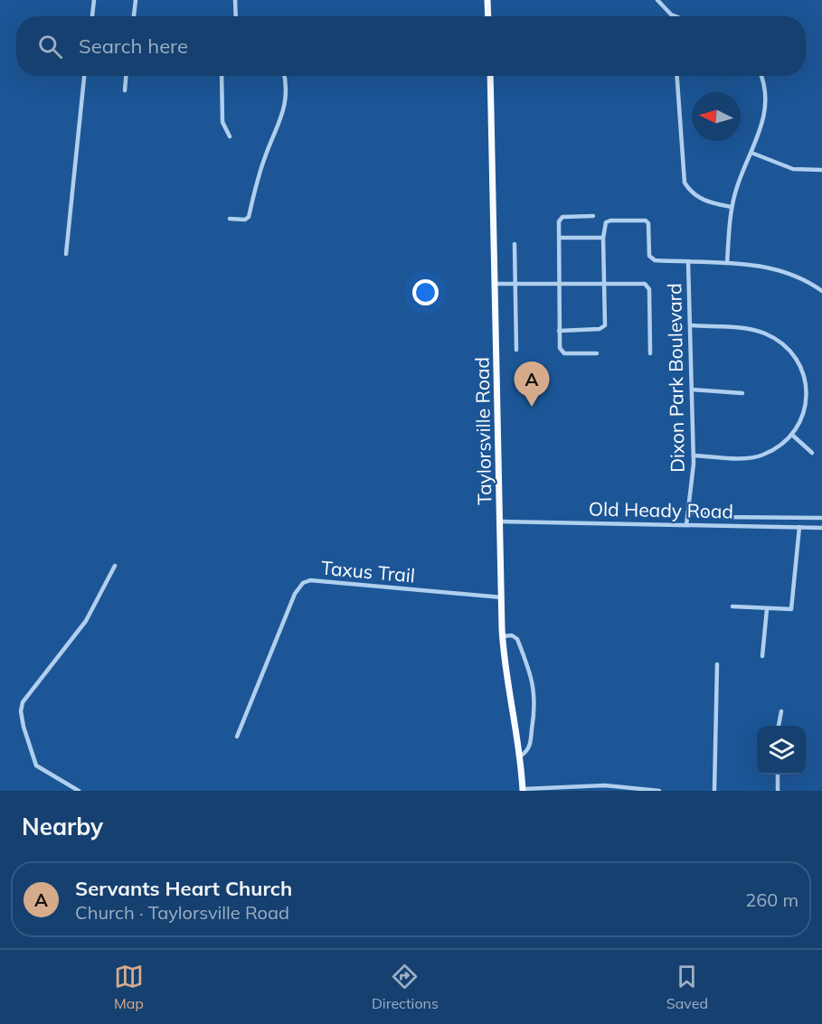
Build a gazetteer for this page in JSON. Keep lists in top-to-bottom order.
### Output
{
  "streets": {
    "main road": ["Taylorsville Road"],
    "street": ["Dixon Park Boulevard", "Old Heady Road", "Taxus Trail"]
  },
  "crossings": [
    ["Dixon Park Boulevard", "Old Heady Road"],
    ["Taylorsville Road", "Old Heady Road"],
    ["Taylorsville Road", "Taxus Trail"]
  ],
  "north": "left",
  "page": {
    "search": "Search here",
    "pins": "A",
    "heading": "Nearby",
    "list": [
      {
        "mark": "A",
        "name": "Servants Heart Church",
        "note": "Church · Taylorsville Road",
        "value": "260 m"
      }
    ],
    "nav": ["Map", "Directions", "Saved"]
  }
}
